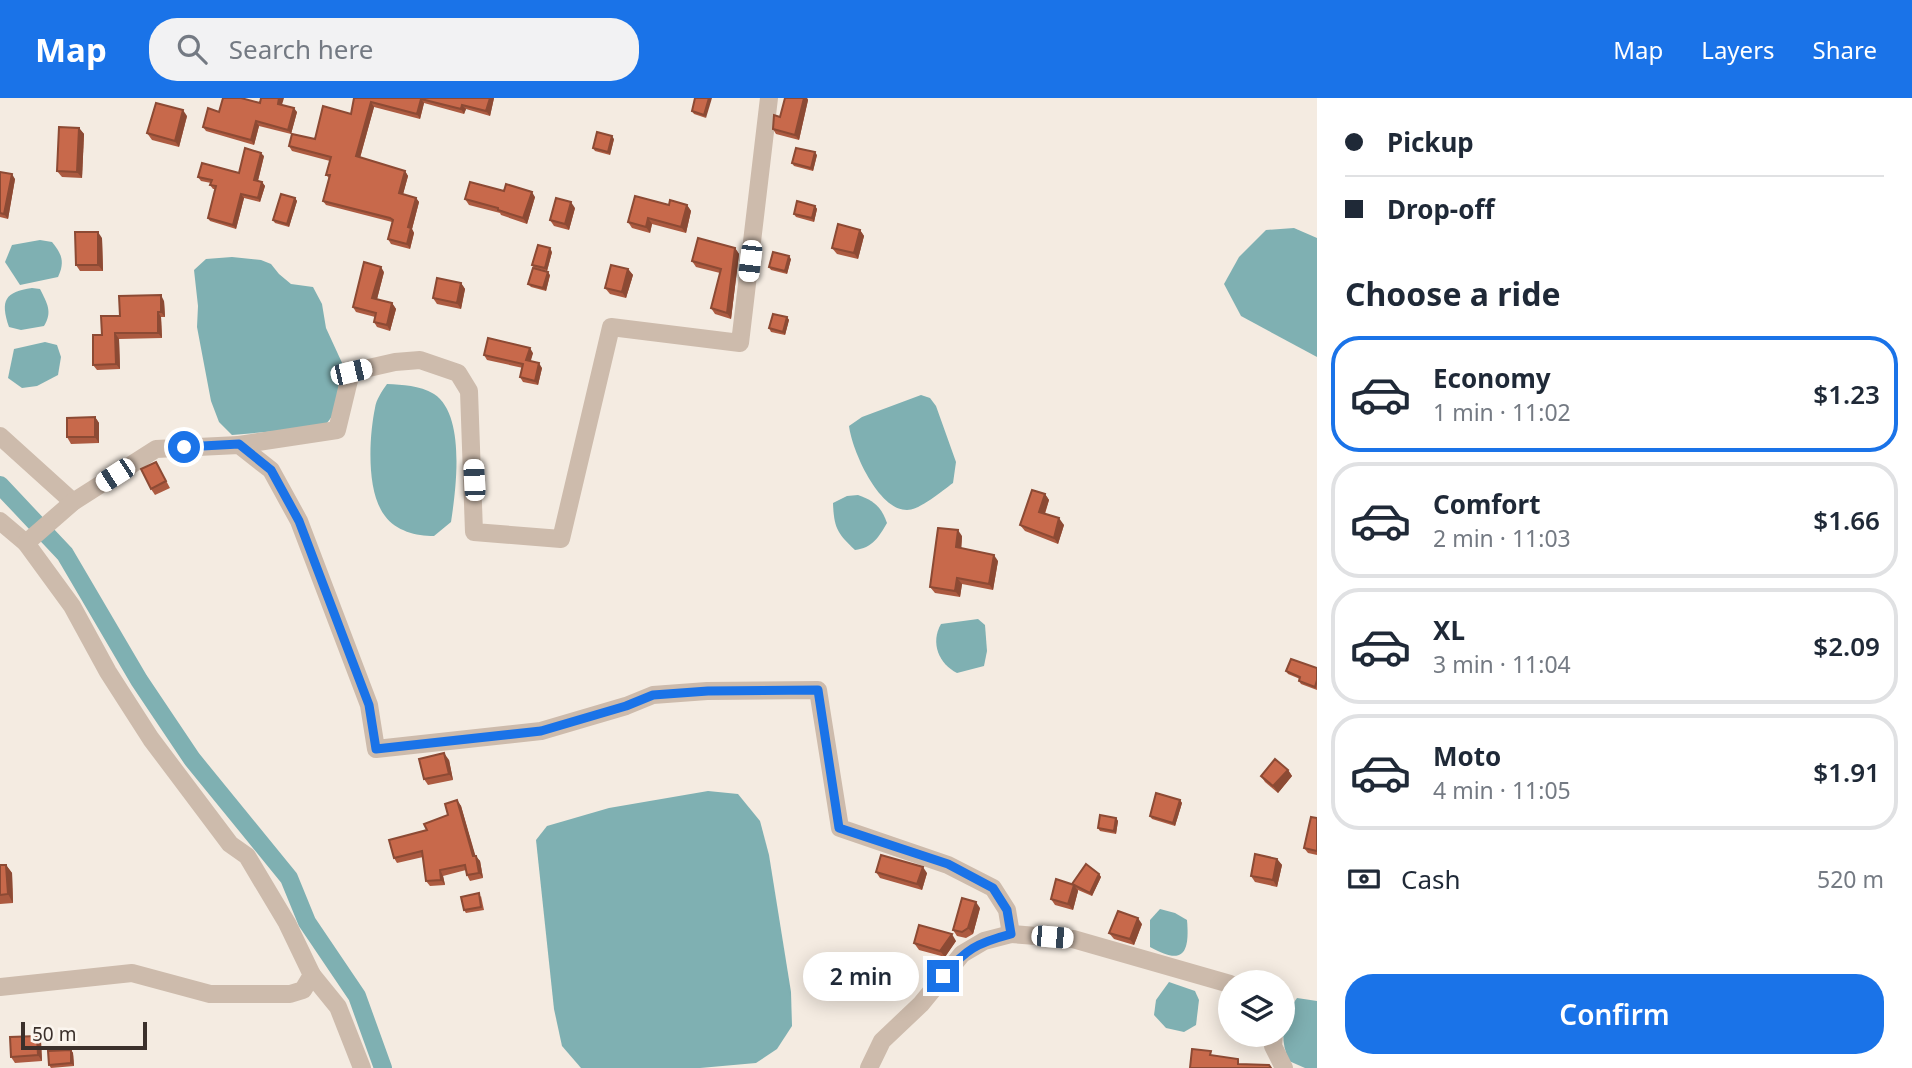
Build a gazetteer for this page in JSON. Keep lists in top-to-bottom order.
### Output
{
  "scale_bar": "50 m",
  "page": {
    "header": "Map",
    "search": "Search here",
    "nav": ["Map", "Layers", "Share"],
    "banner": ["Pickup", "Drop-off"],
    "heading": "Choose a ride",
    "list": [
      {
        "name": "Economy",
        "note": "1 min · 11:02",
        "value": "$1.23"
      },
      {
        "name": "Comfort",
        "note": "2 min · 11:03",
        "value": "$1.66"
      },
      {
        "name": "XL",
        "note": "3 min · 11:04",
        "value": "$2.09"
      },
      {
        "name": "Moto",
        "note": "4 min · 11:05",
        "value": "$1.91"
      }
    ],
    "pay": ["Cash", "520 m"],
    "bubble": "2 min",
    "buttons": "Confirm",
    "scale": "50 m"
  }
}
